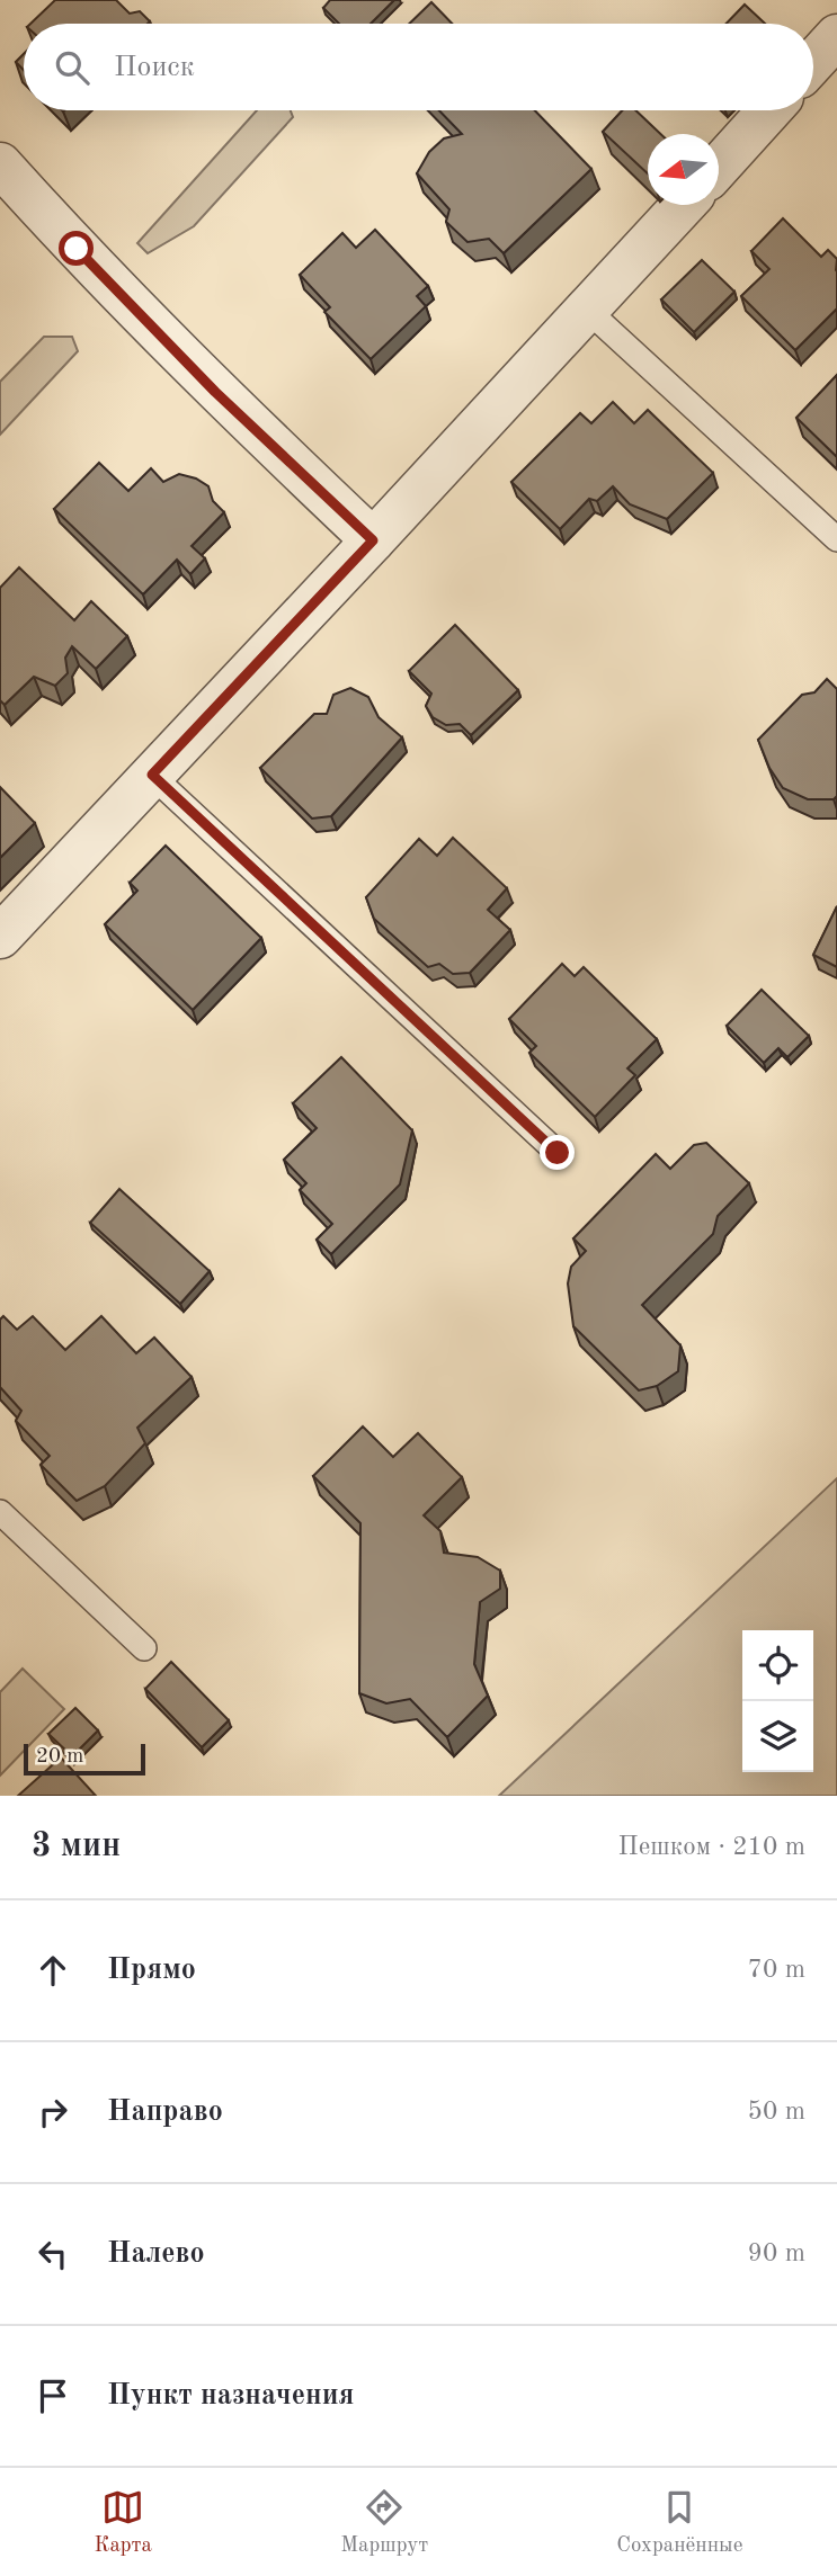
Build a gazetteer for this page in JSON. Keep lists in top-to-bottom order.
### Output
{
  "scale_bar": "20 m",
  "north": "left",
  "page": {
    "search": "Поиск",
    "scale": "20 m",
    "heading": ["3 мин", "Пешком · 210 m"],
    "list": [
      ["Прямо", "70 m"],
      ["Направо", "50 m"],
      ["Налево", "90 m"],
      "Пункт назначения"
    ],
    "nav": ["Карта", "Маршрут", "Сохранённые"]
  }
}
